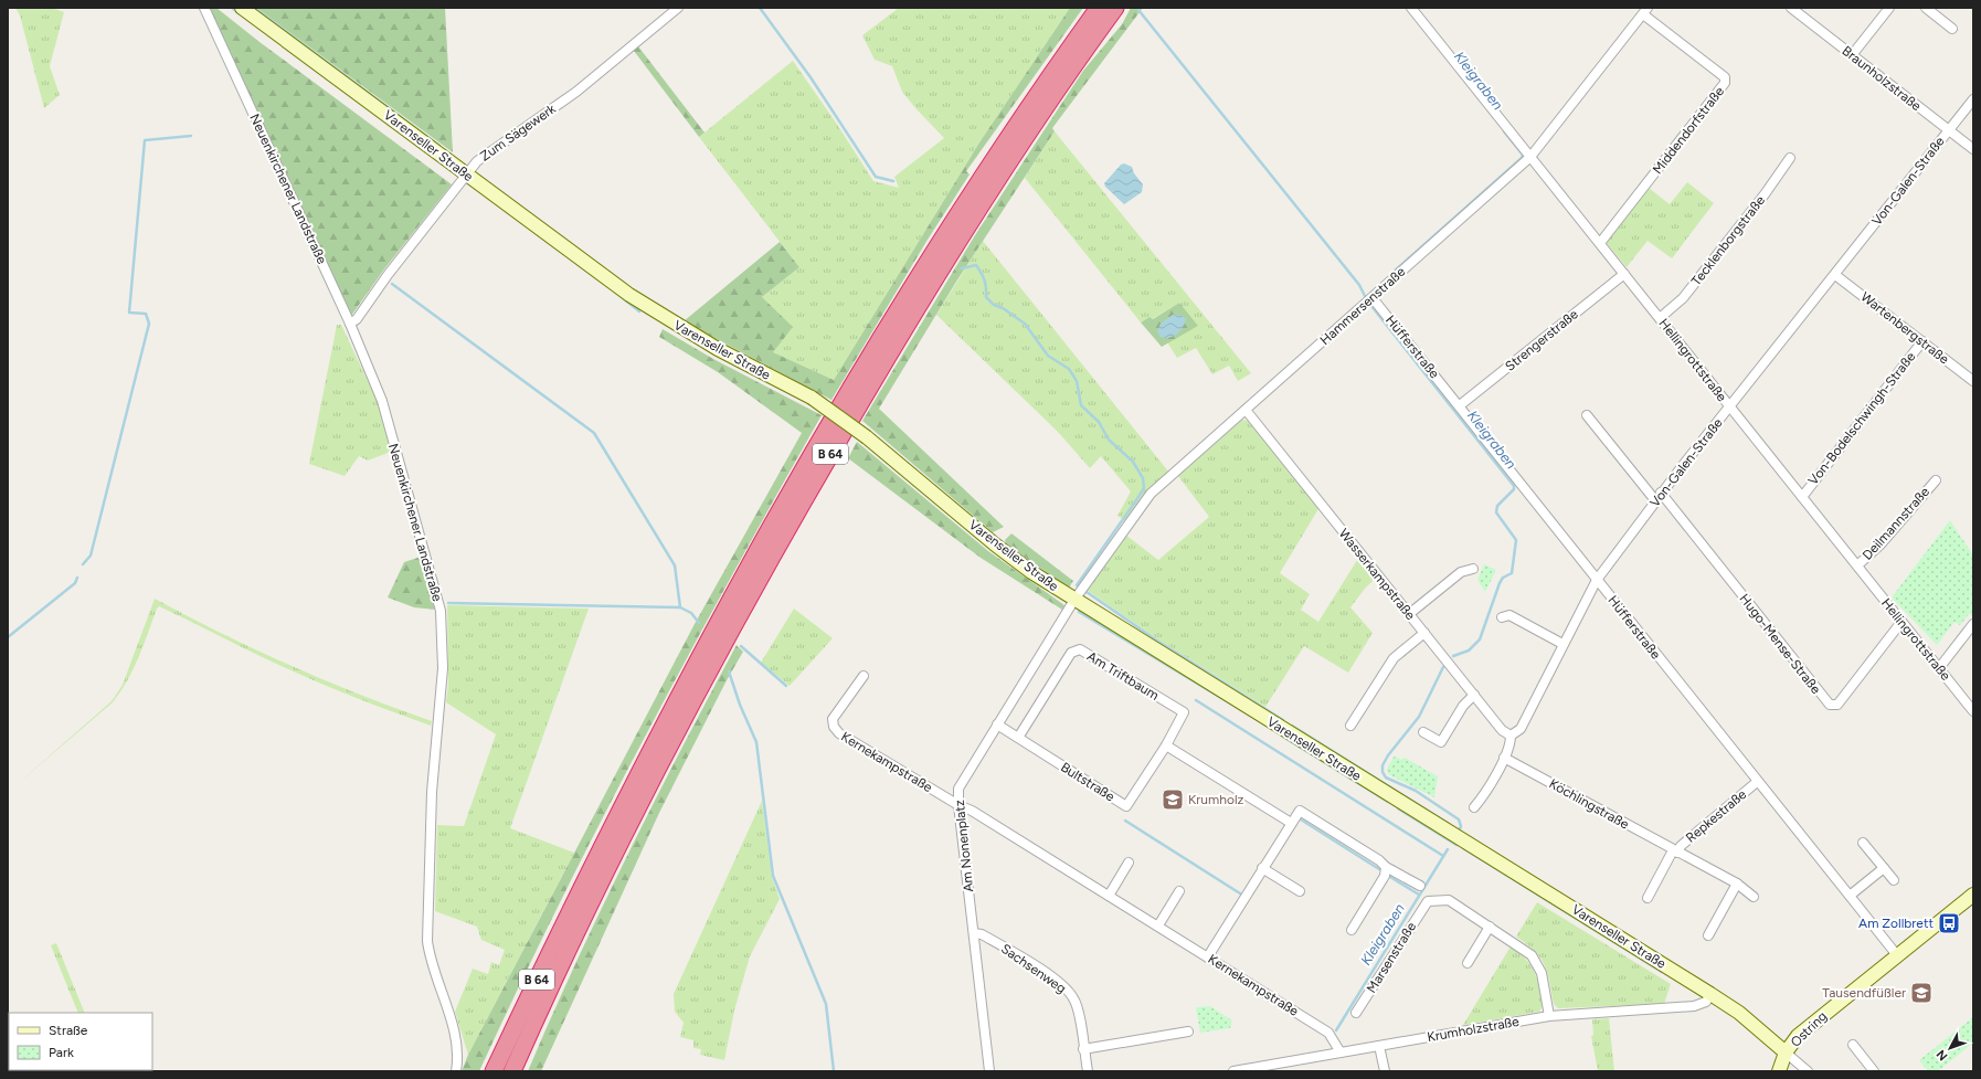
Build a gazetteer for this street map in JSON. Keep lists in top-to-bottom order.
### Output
{
  "streets": {
    "highway": ["B 64"],
    "main road": ["Varenseller Straße", "Ostring"],
    "street": [
      "Braunholzstraße",
      "Middendorfstraße",
      "Zum Sägewerk",
      "Von-Galen-Straße",
      "Neuenkirchener Landstraße",
      "Tecklenborgstraße",
      "Hammersenstraße",
      "Wartenbergstraße",
      "Strengerstraße",
      "Hüfferstraße",
      "Hellingrottstraße",
      "Von-Bodelschwingh-Straße",
      "Deilmannstraße",
      "Wasserkampstraße",
      "Hugo-Mense-Straße",
      "Am Triftbaum",
      "Kernekampstraße",
      "Bultstraße",
      "Köchlingstraße",
      "Repkestraße",
      "Am Nonenplatz",
      "Marsenstraße",
      "Sachsenweg",
      "Krumholzstraße"
    ]
  },
  "crossings": [
    ["Braunholzstraße", "Von-Galen-Straße"],
    ["Middendorfstraße", "Hammersenstraße"],
    ["Middendorfstraße", "Hellingrottstraße"],
    ["Zum Sägewerk", "Varenseller Straße"],
    ["Zum Sägewerk", "Neuenkirchener Landstraße"],
    ["Varenseller Straße", "Hammersenstraße"],
    ["Varenseller Straße", "Am Nonenplatz"],
    ["Varenseller Straße", "Krumholzstraße"],
    ["Varenseller Straße", "Ostring"],
    ["Von-Galen-Straße", "Wartenbergstraße"],
    ["Von-Galen-Straße", "Hüfferstraße"],
    ["Von-Galen-Straße", "Hellingrottstraße"],
    ["Von-Galen-Straße", "Wasserkampstraße"],
    ["Von-Galen-Straße", "Hugo-Mense-Straße"],
    ["Von-Galen-Straße", "Köchlingstraße"],
    ["Tecklenborgstraße", "Hellingrottstraße"],
    ["Hammersenstraße", "Hüfferstraße"],
    ["Hammersenstraße", "Hellingrottstraße"],
    ["Hammersenstraße", "Wasserkampstraße"],
    ["Hammersenstraße", "Am Nonenplatz"],
    ["Wartenbergstraße", "Von-Bodelschwingh-Straße"],
    ["Strengerstraße", "Hüfferstraße"],
    ["Strengerstraße", "Hellingrottstraße"],
    ["Hüfferstraße", "Repkestraße"],
    ["Hüfferstraße", "Ostring"],
    ["Hellingrottstraße", "Von-Bodelschwingh-Straße"],
    ["Hellingrottstraße", "Deilmannstraße"],
    ["Hellingrottstraße", "Hugo-Mense-Straße"],
    ["Am Triftbaum", "Bultstraße"],
    ["Kernekampstraße", "Am Nonenplatz"],
    ["Kernekampstraße", "Krumholzstraße"],
    ["Bultstraße", "Am Nonenplatz"],
    ["Köchlingstraße", "Repkestraße"],
    ["Am Nonenplatz", "Sachsenweg"]
  ],
  "water": ["Kleigraben"],
  "places": {
    "school or university": ["Krumholz", "Tausendfüßler"],
    "bus stop": ["Am Zollbrett"]
  },
  "legend": ["Straße", "Park"],
  "north": "bottom left"
}
